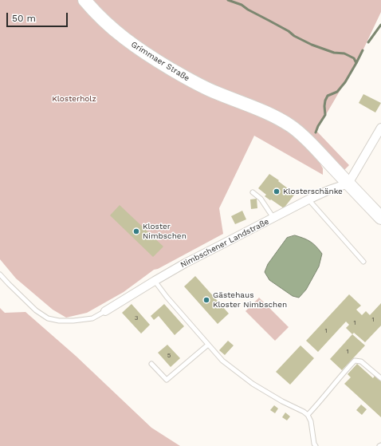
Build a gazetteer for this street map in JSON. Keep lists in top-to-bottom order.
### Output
{
  "streets": {
    "main road": ["Grimmaer Straße"],
    "street": ["Nimbschener Landstraße"]
  },
  "crossings": [
    ["Grimmaer Straße", "Nimbschener Landstraße"]
  ],
  "parks": ["Klosterholz"],
  "places": ["Klosterschänke", "Kloster Nimbschen", "Gästehaus Kloster Nimbschen"],
  "house_numbers": [
    "3",
    "1",
    "1",
    "1",
    "1",
    "5"
  ],
  "scale_bar": "50 m"
}
